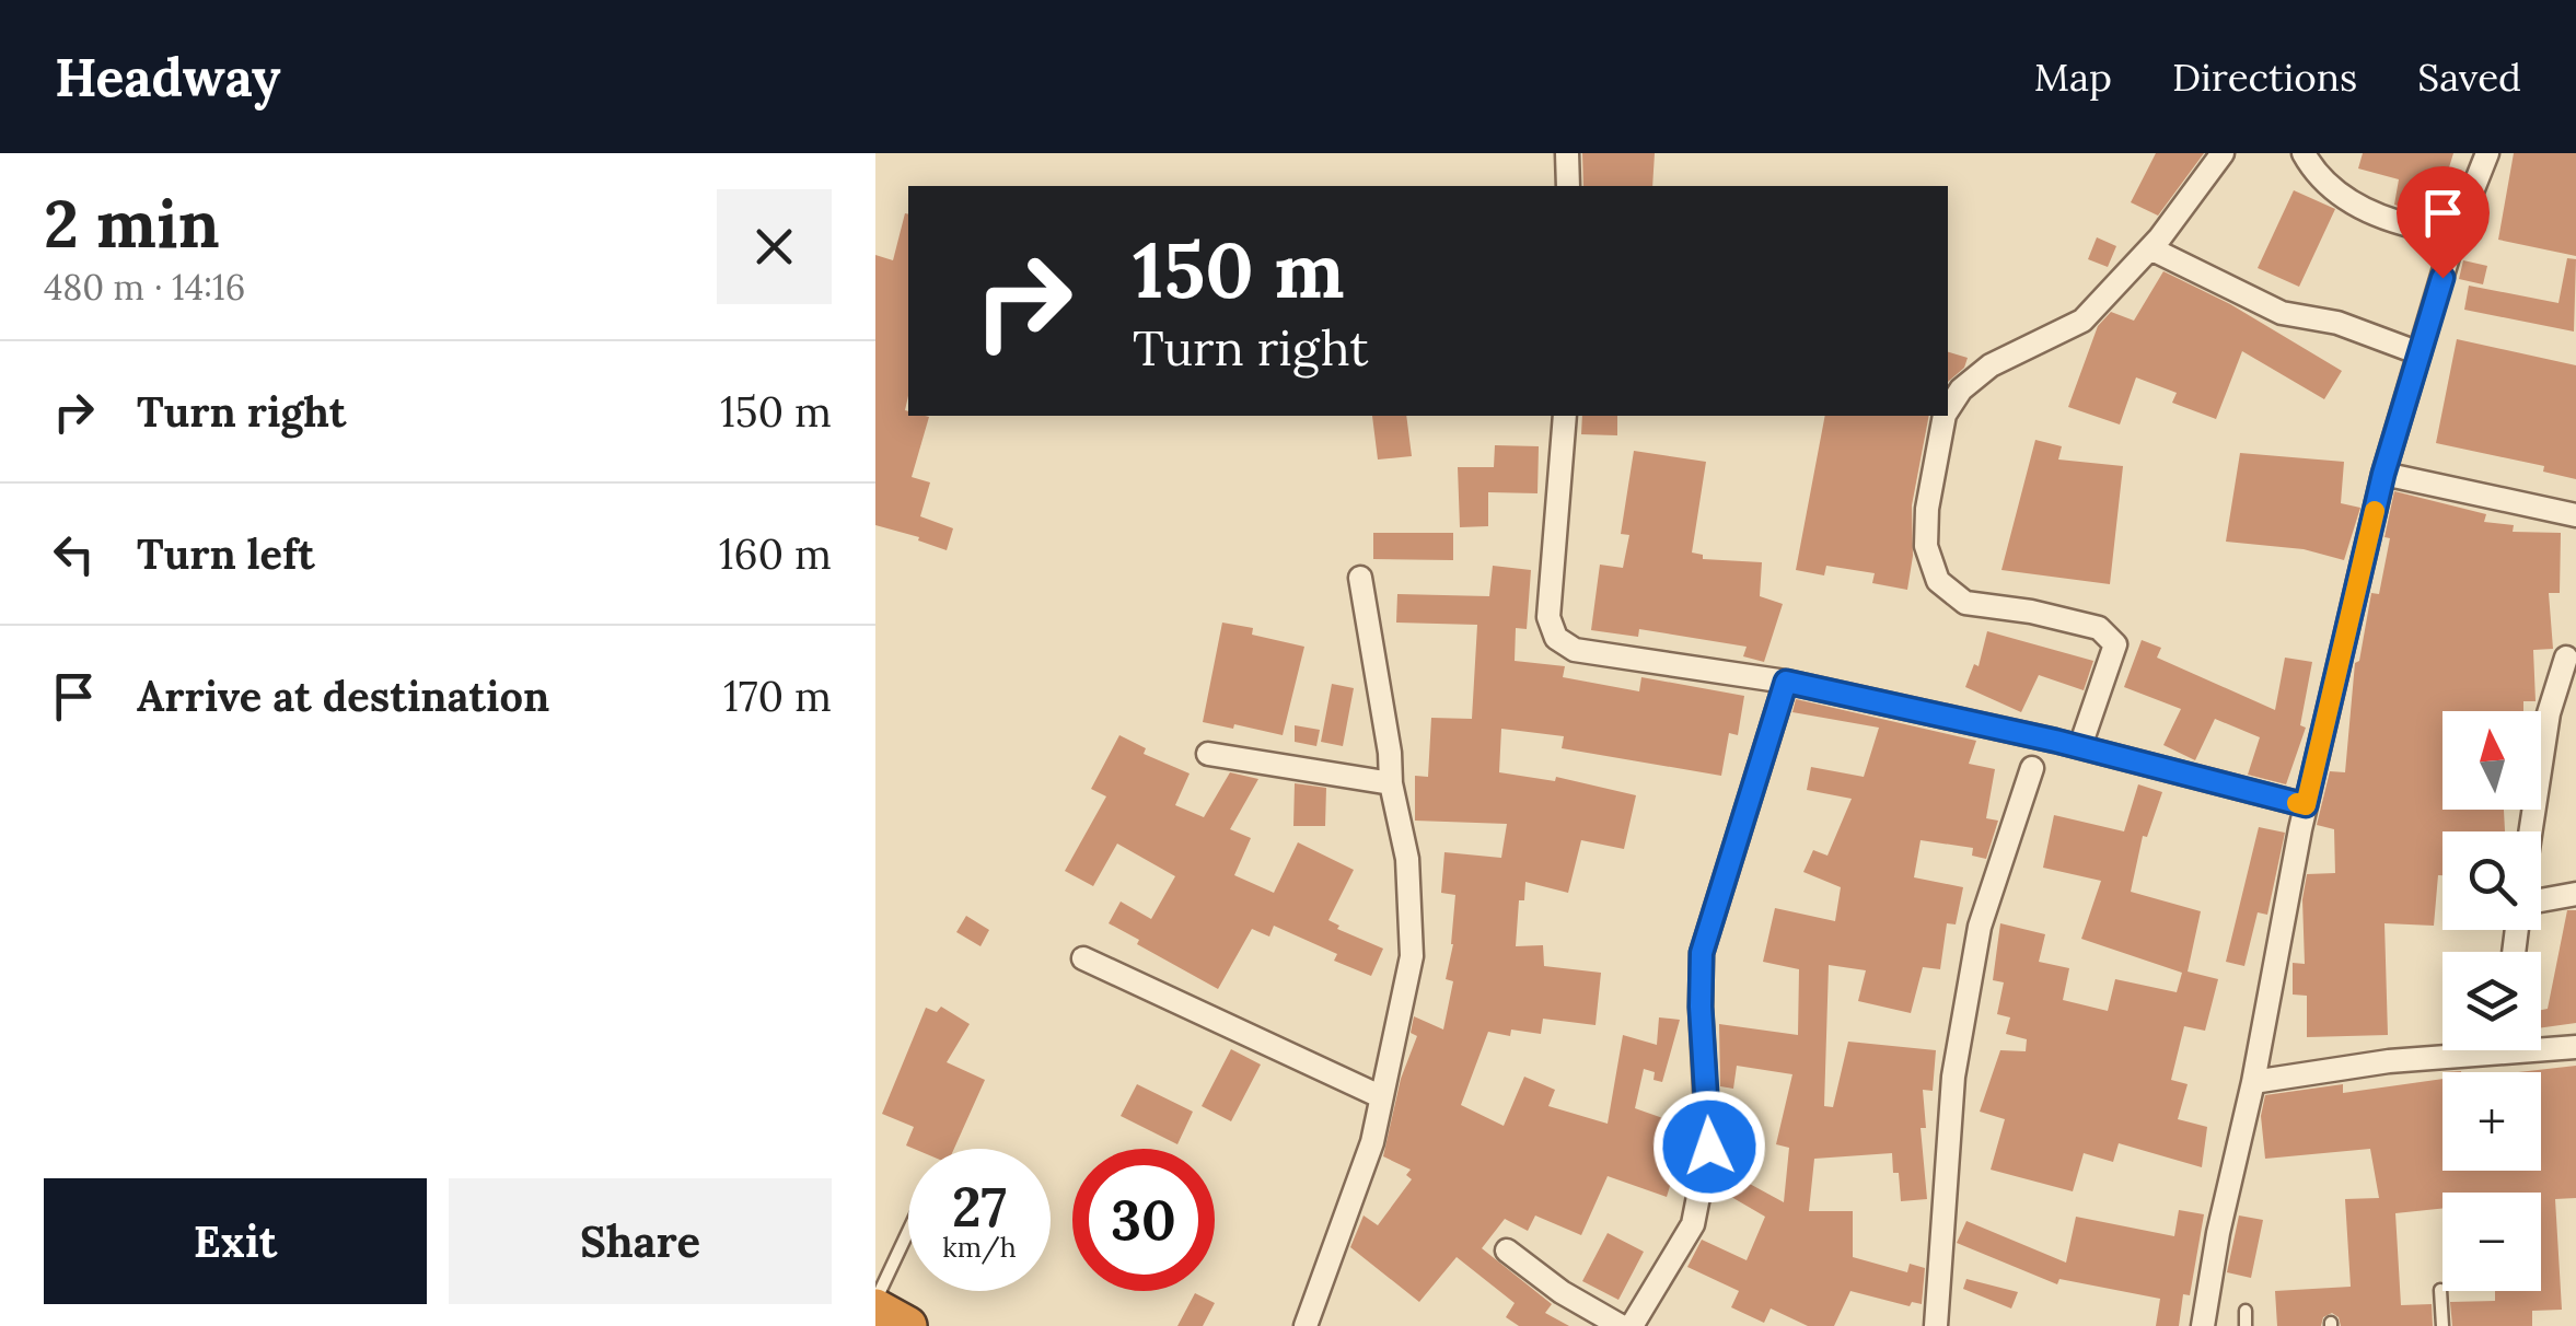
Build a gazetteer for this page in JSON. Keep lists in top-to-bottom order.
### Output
{
  "north": "top",
  "page": {
    "header": "Headway",
    "nav": ["Map", "Directions", "Saved"],
    "heading": ["2 min", "480 m · 14:16"],
    "turn": ["150 m", "Turn right"],
    "list": [
      {
        "name": "Turn right",
        "value": "150 m"
      },
      {
        "name": "Turn left",
        "value": "160 m"
      },
      {
        "name": "Arrive at destination",
        "value": "170 m"
      }
    ],
    "map_buttons": ["+", "−"],
    "speed": "27 km/h",
    "limit": "30",
    "buttons": ["Exit", "Share"]
  }
}
